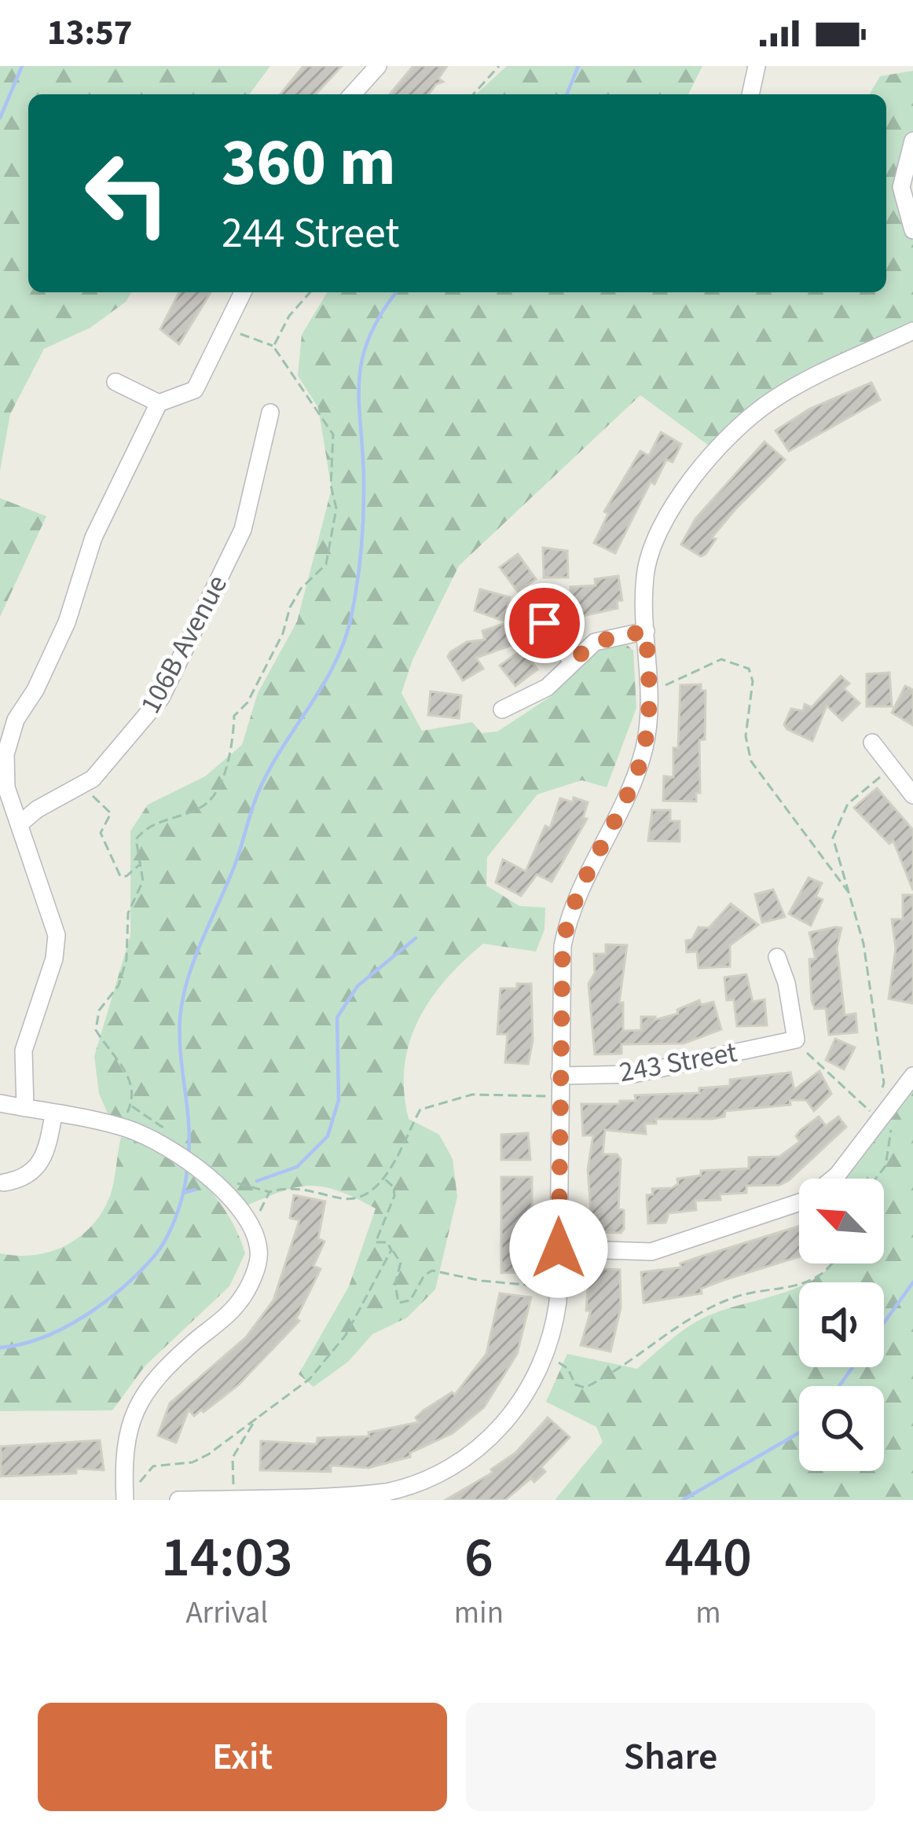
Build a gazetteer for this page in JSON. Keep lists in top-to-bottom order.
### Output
{
  "streets": {
    "street": ["106B Avenue", "243 Street"]
  },
  "north": "top left",
  "page": {
    "status": "13:57",
    "turn": ["360 m", "244 Street"],
    "eta": [
      "14:03",
      "Arrival",
      "6",
      "min",
      "440",
      "m"
    ],
    "buttons": ["Exit", "Share"]
  }
}
